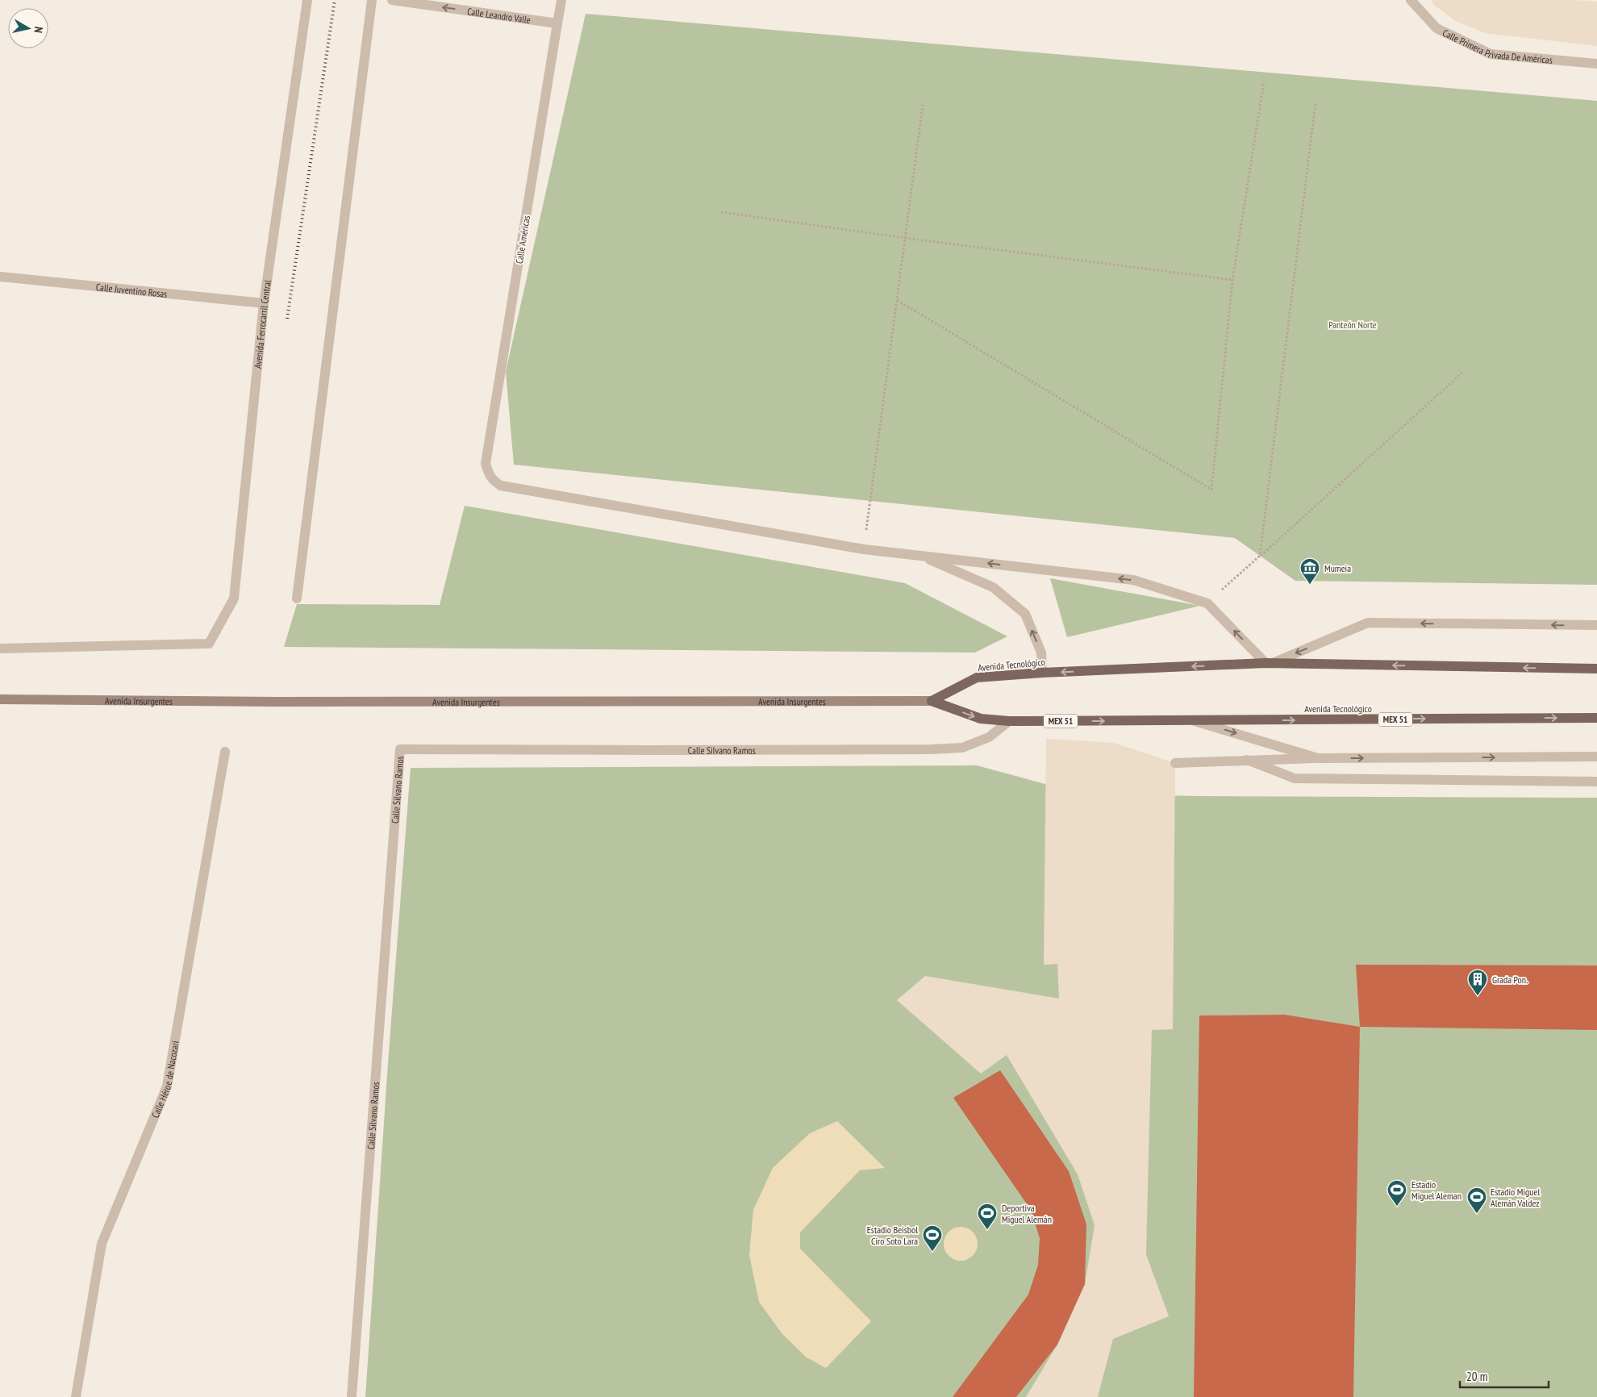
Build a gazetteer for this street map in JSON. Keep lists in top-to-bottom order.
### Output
{
  "streets": {
    "main road": ["Avenida Tecnológico", "Avenida Insurgentes", "MEX 51"],
    "street": [
      "Calle Leandro Valle",
      "Calle Primera Privada De Américas",
      "Calle Américas",
      "Calle Juventino Rosas",
      "Avenida Ferrocarril Central",
      "Calle Silvano Ramos",
      "Calle Héroe de Nacozari"
    ]
  },
  "crossings": [
    ["Calle Leandro Valle", "Calle Américas"],
    ["Calle Juventino Rosas", "Avenida Ferrocarril Central"],
    ["Avenida Tecnológico", "Avenida Insurgentes"],
    ["Avenida Tecnológico", "Calle Silvano Ramos"]
  ],
  "one_way": ["Calle Leandro Valle"],
  "parks": ["Panteón Norte"],
  "places": {
    "museum": ["Mumeia"],
    "building": ["Grada Pon."],
    "sports": [
      "Estadio Miguel Aleman",
      "Estadio Miguel Alemán Valdez",
      "Deportiva Miguel Alemán",
      "Estadio Beisbol Ciro Soto Lara"
    ]
  },
  "scale_bar": "20 m",
  "north": "right"
}
